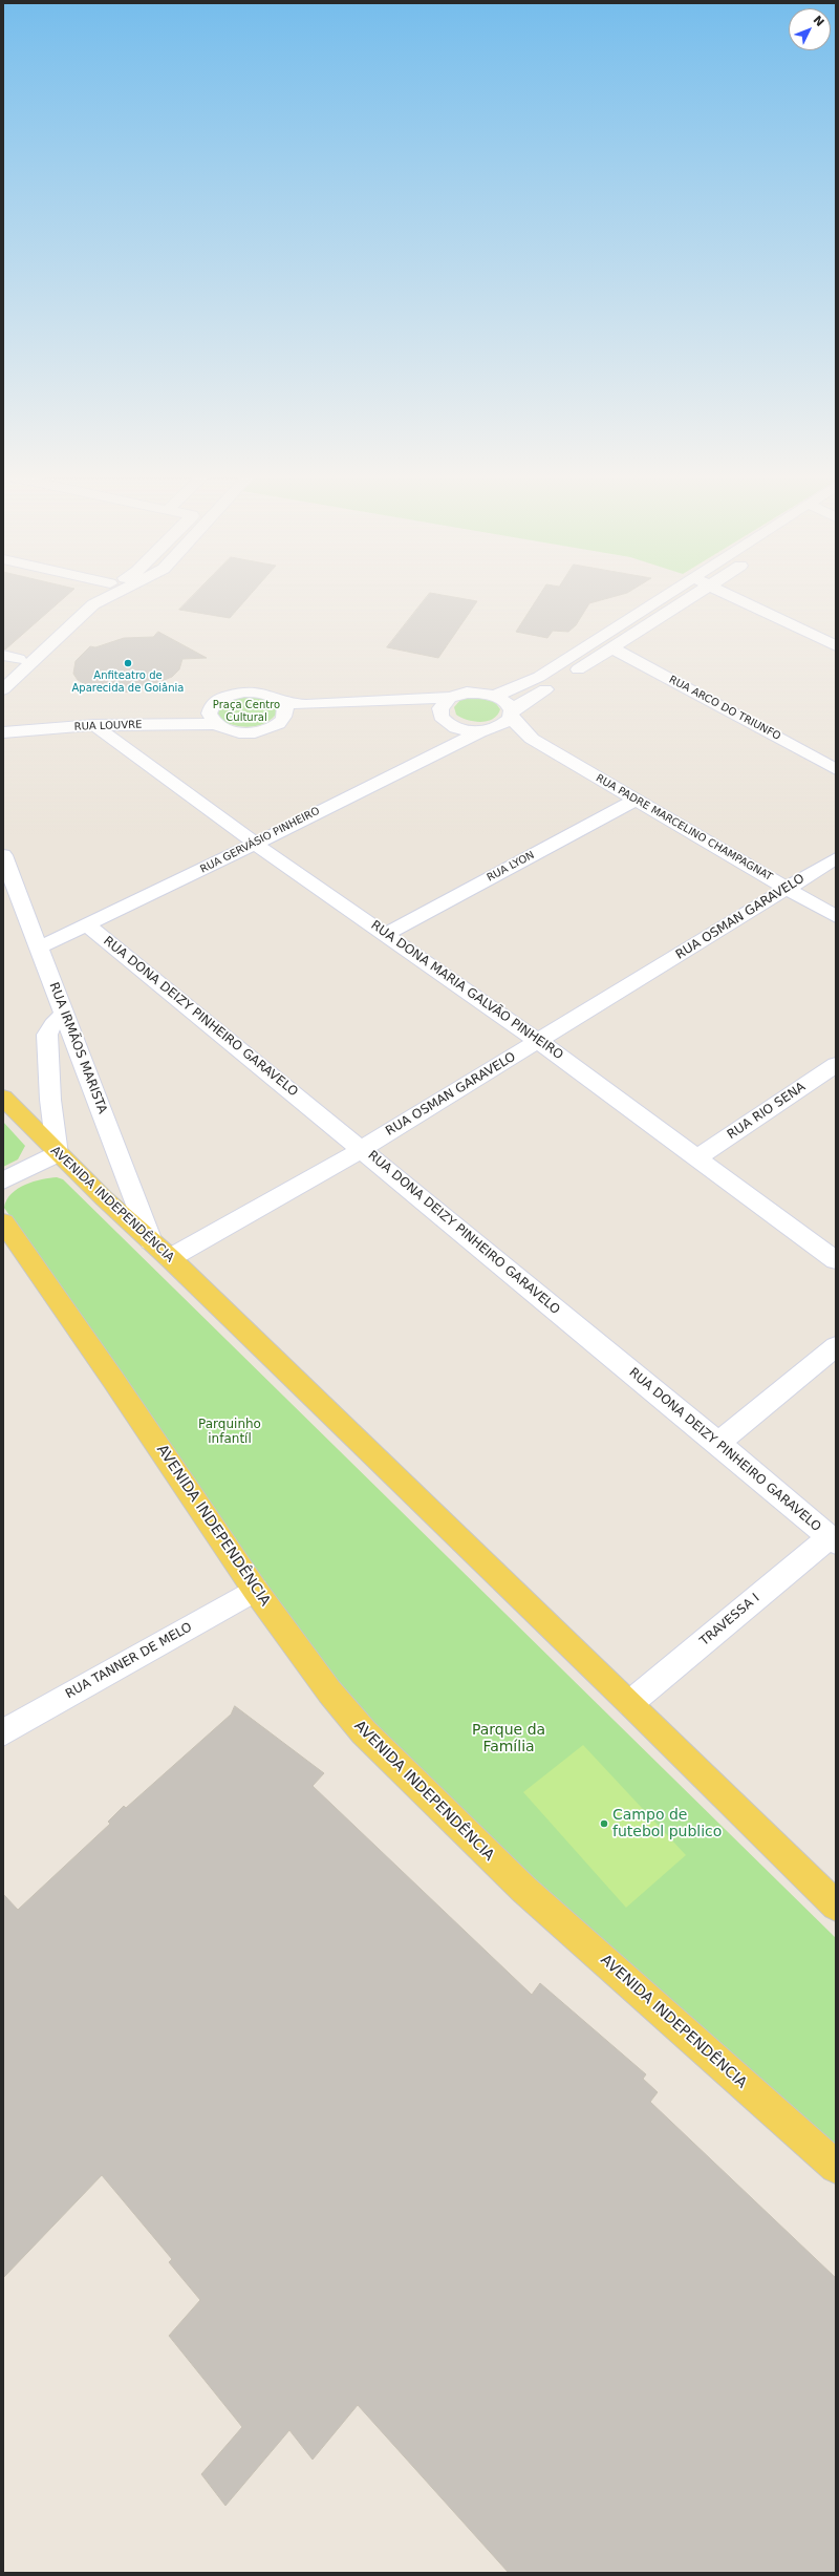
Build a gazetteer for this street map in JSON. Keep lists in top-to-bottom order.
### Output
{
  "streets": {
    "main road": ["AVENIDA INDEPENDÊNCIA"],
    "street": [
      "RUA ARCO DO TRIUNFO",
      "RUA LOUVRE",
      "RUA PADRE MARCELINO CHAMPAGNAT",
      "RUA GERVÁSIO PINHEIRO",
      "RUA LYON",
      "RUA OSMAN GARAVELO",
      "RUA DONA MARIA GALVÃO PINHEIRO",
      "RUA DONA DEIZY PINHEIRO GARAVELO",
      "RUA IRMÃOS MARISTA",
      "RUA RIO SENA",
      "TRAVESSA I",
      "RUA TANNER DE MELO"
    ]
  },
  "crossings": [
    ["RUA ARCO DO TRIUNFO", "RUA GERVÁSIO PINHEIRO"],
    ["RUA LOUVRE", "RUA DONA MARIA GALVÃO PINHEIRO"],
    ["RUA PADRE MARCELINO CHAMPAGNAT", "RUA GERVÁSIO PINHEIRO"],
    ["RUA PADRE MARCELINO CHAMPAGNAT", "RUA LYON"],
    ["RUA PADRE MARCELINO CHAMPAGNAT", "RUA OSMAN GARAVELO"],
    ["RUA GERVÁSIO PINHEIRO", "RUA DONA MARIA GALVÃO PINHEIRO"],
    ["RUA GERVÁSIO PINHEIRO", "RUA DONA DEIZY PINHEIRO GARAVELO"],
    ["RUA GERVÁSIO PINHEIRO", "RUA IRMÃOS MARISTA"],
    ["RUA LYON", "RUA DONA MARIA GALVÃO PINHEIRO"],
    ["RUA OSMAN GARAVELO", "RUA DONA MARIA GALVÃO PINHEIRO"],
    ["RUA OSMAN GARAVELO", "RUA DONA DEIZY PINHEIRO GARAVELO"],
    ["RUA OSMAN GARAVELO", "AVENIDA INDEPENDÊNCIA"],
    ["RUA DONA MARIA GALVÃO PINHEIRO", "RUA RIO SENA"],
    ["RUA DONA DEIZY PINHEIRO GARAVELO", "TRAVESSA I"],
    ["RUA IRMÃOS MARISTA", "AVENIDA INDEPENDÊNCIA"],
    ["AVENIDA INDEPENDÊNCIA", "TRAVESSA I"],
    ["AVENIDA INDEPENDÊNCIA", "RUA TANNER DE MELO"]
  ],
  "parks": ["Praça Centro Cultural", "Parquinho infantíl", "Parque da Família"],
  "places": ["Anfiteatro de Aparecida de Goiânia", "Campo de futebol publico"],
  "north": "top right"
}
